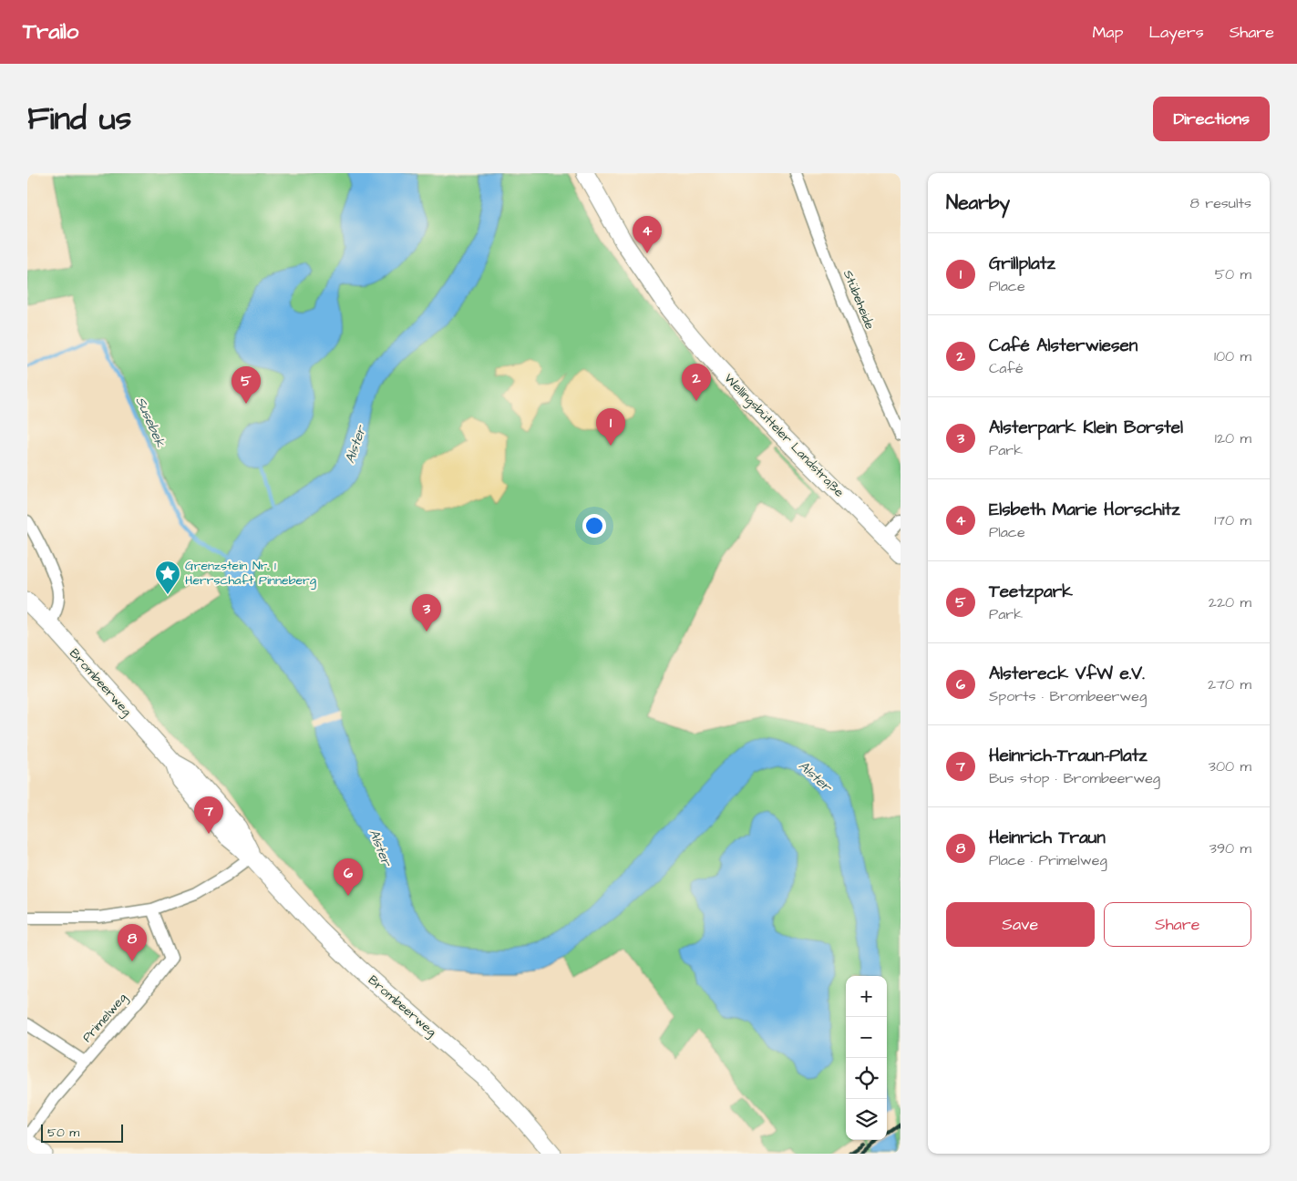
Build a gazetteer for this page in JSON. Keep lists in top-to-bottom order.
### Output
{
  "streets": {
    "main road": ["Wellingsbütteler Landstraße", "Brombeerweg"],
    "street": ["Stübeheide", "Primelweg"]
  },
  "water": ["Susebek", "Alster"],
  "places": {
    "place": ["Grenzstein Nr. 1 Herrschaft Pinneberg"]
  },
  "scale_bar": "50 m",
  "page": {
    "header": "Trailo",
    "nav": ["Map", "Layers", "Share"],
    "title": "Find us",
    "buttons": [
      "Directions",
      ["Save", "Share"]
    ],
    "heading": ["Nearby", "8 results"],
    "pins": [
      "4",
      "2",
      "5",
      "1",
      "3",
      "7",
      "6",
      "8"
    ],
    "list": [
      {
        "mark": "1",
        "name": "Grillplatz",
        "note": "Place",
        "value": "50 m"
      },
      {
        "mark": "2",
        "name": "Café Alsterwiesen",
        "note": "Café",
        "value": "100 m"
      },
      {
        "mark": "3",
        "name": "Alsterpark Klein Borstel",
        "note": "Park",
        "value": "120 m"
      },
      {
        "mark": "4",
        "name": "Elsbeth Marie Horschitz",
        "note": "Place",
        "value": "170 m"
      },
      {
        "mark": "5",
        "name": "Teetzpark",
        "note": "Park",
        "value": "220 m"
      },
      {
        "mark": "6",
        "name": "Alstereck VfW e.V.",
        "note": "Sports · Brombeerweg",
        "value": "270 m"
      },
      {
        "mark": "7",
        "name": "Heinrich-Traun-Platz",
        "note": "Bus stop · Brombeerweg",
        "value": "300 m"
      },
      {
        "mark": "8",
        "name": "Heinrich Traun",
        "note": "Place · Primelweg",
        "value": "390 m"
      }
    ],
    "map_buttons": ["+", "−"],
    "scale": "50 m"
  }
}
